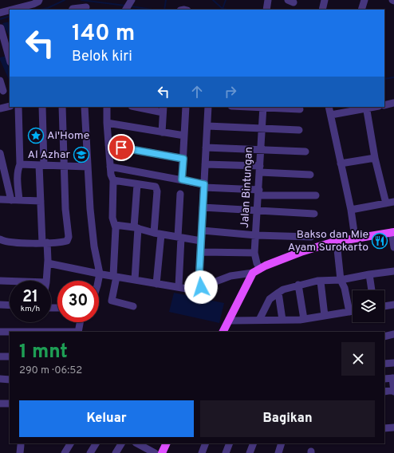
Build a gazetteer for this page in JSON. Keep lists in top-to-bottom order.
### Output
{
  "streets": {
    "street": ["Jalan Bintungan"]
  },
  "places": {
    "place": ["Ai'Home"],
    "school or university": ["Al Azhar"],
    "restaurant": ["Bakso dan Mie Ayam Surokarto"]
  },
  "page": {
    "turn": ["140 m", "Belok kiri"],
    "speed": "21 km/h",
    "limit": "30",
    "heading": ["1 mnt", "290 m · 06:52"],
    "buttons": ["Keluar", "Bagikan"]
  }
}
